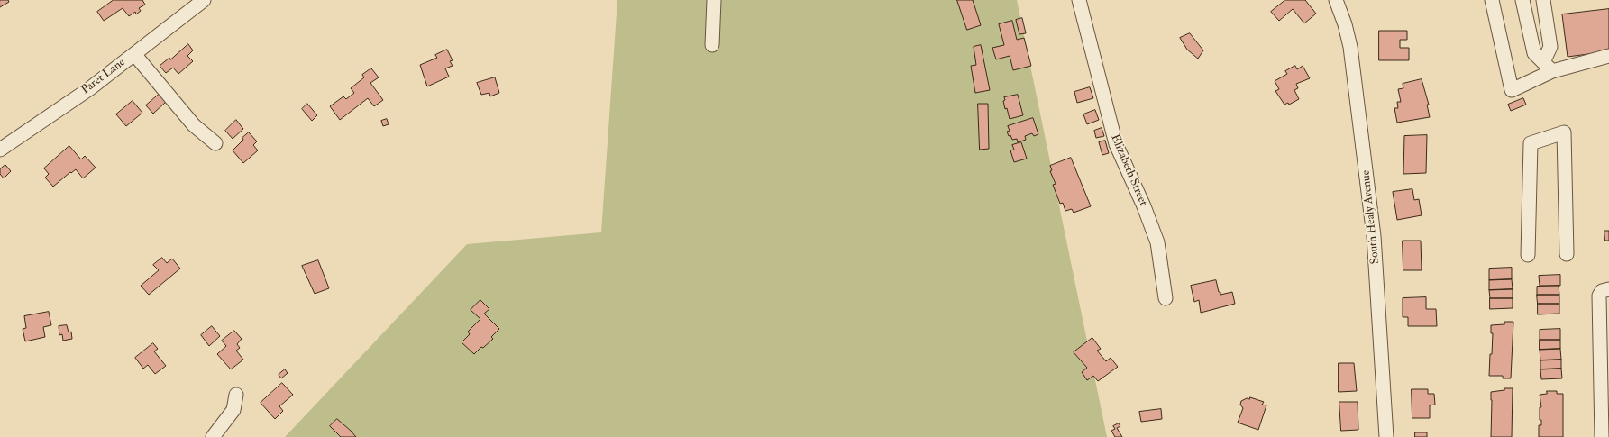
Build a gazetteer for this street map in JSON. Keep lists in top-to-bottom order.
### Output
{
  "streets": {
    "street": ["Paret Lane", "Elizabeth Street", "South Healy Avenue"]
  }
}
